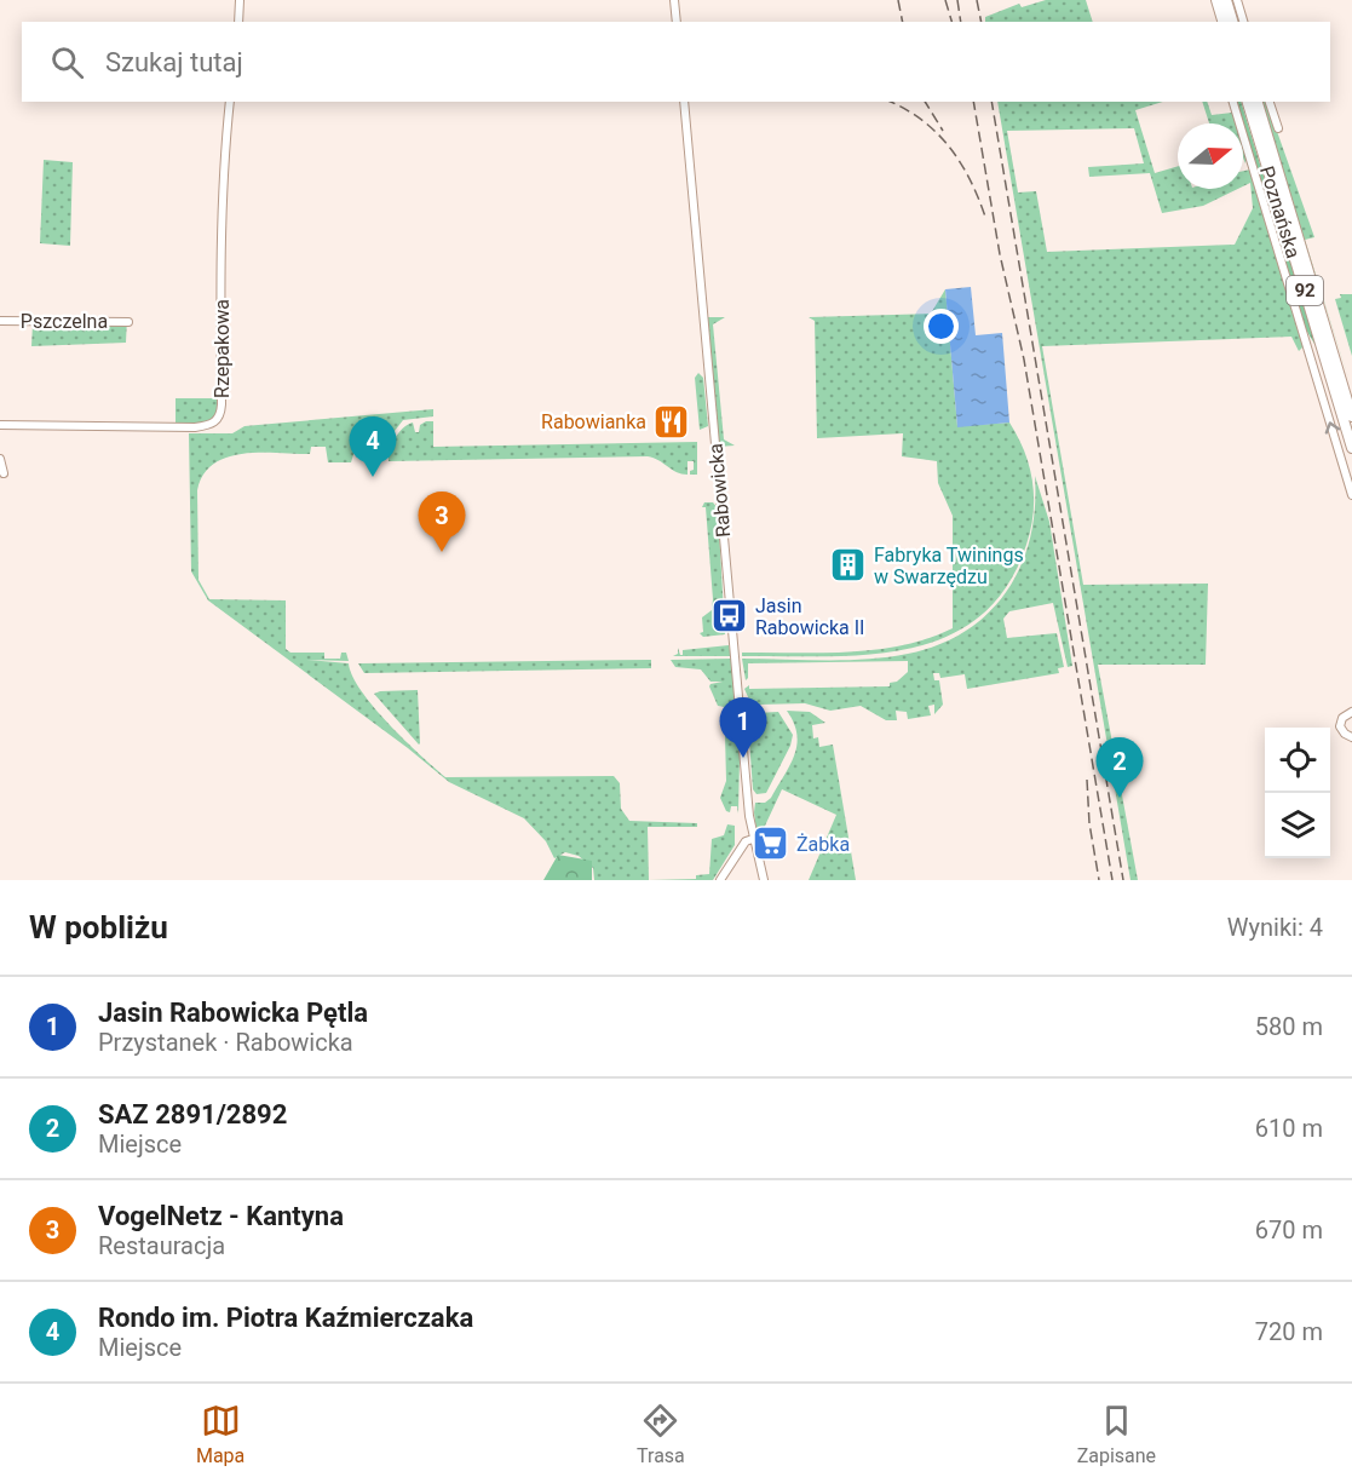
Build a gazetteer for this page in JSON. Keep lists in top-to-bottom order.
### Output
{
  "streets": {
    "main road": ["Poznańska", "92"],
    "street": ["Pszczelna", "Rzepakowa", "Rabowicka"]
  },
  "places": {
    "restaurant": ["Rabowianka"],
    "building": ["Fabryka Twinings w Swarzędzu"],
    "bus stop": ["Jasin Rabowicka II"],
    "supermarket": ["Żabka"]
  },
  "north": "right",
  "page": {
    "search": "Szukaj tutaj",
    "pins": [
      "4",
      "3",
      "1",
      "2"
    ],
    "heading": ["W pobliżu", "Wyniki: 4"],
    "list": [
      {
        "mark": "1",
        "name": "Jasin Rabowicka Pętla",
        "note": "Przystanek · Rabowicka",
        "value": "580 m"
      },
      {
        "mark": "2",
        "name": "SAZ 2891/2892",
        "note": "Miejsce",
        "value": "610 m"
      },
      {
        "mark": "3",
        "name": "VogelNetz - Kantyna",
        "note": "Restauracja",
        "value": "670 m"
      },
      {
        "mark": "4",
        "name": "Rondo im. Piotra Kaźmierczaka",
        "note": "Miejsce",
        "value": "720 m"
      }
    ],
    "nav": ["Mapa", "Trasa", "Zapisane"]
  }
}
